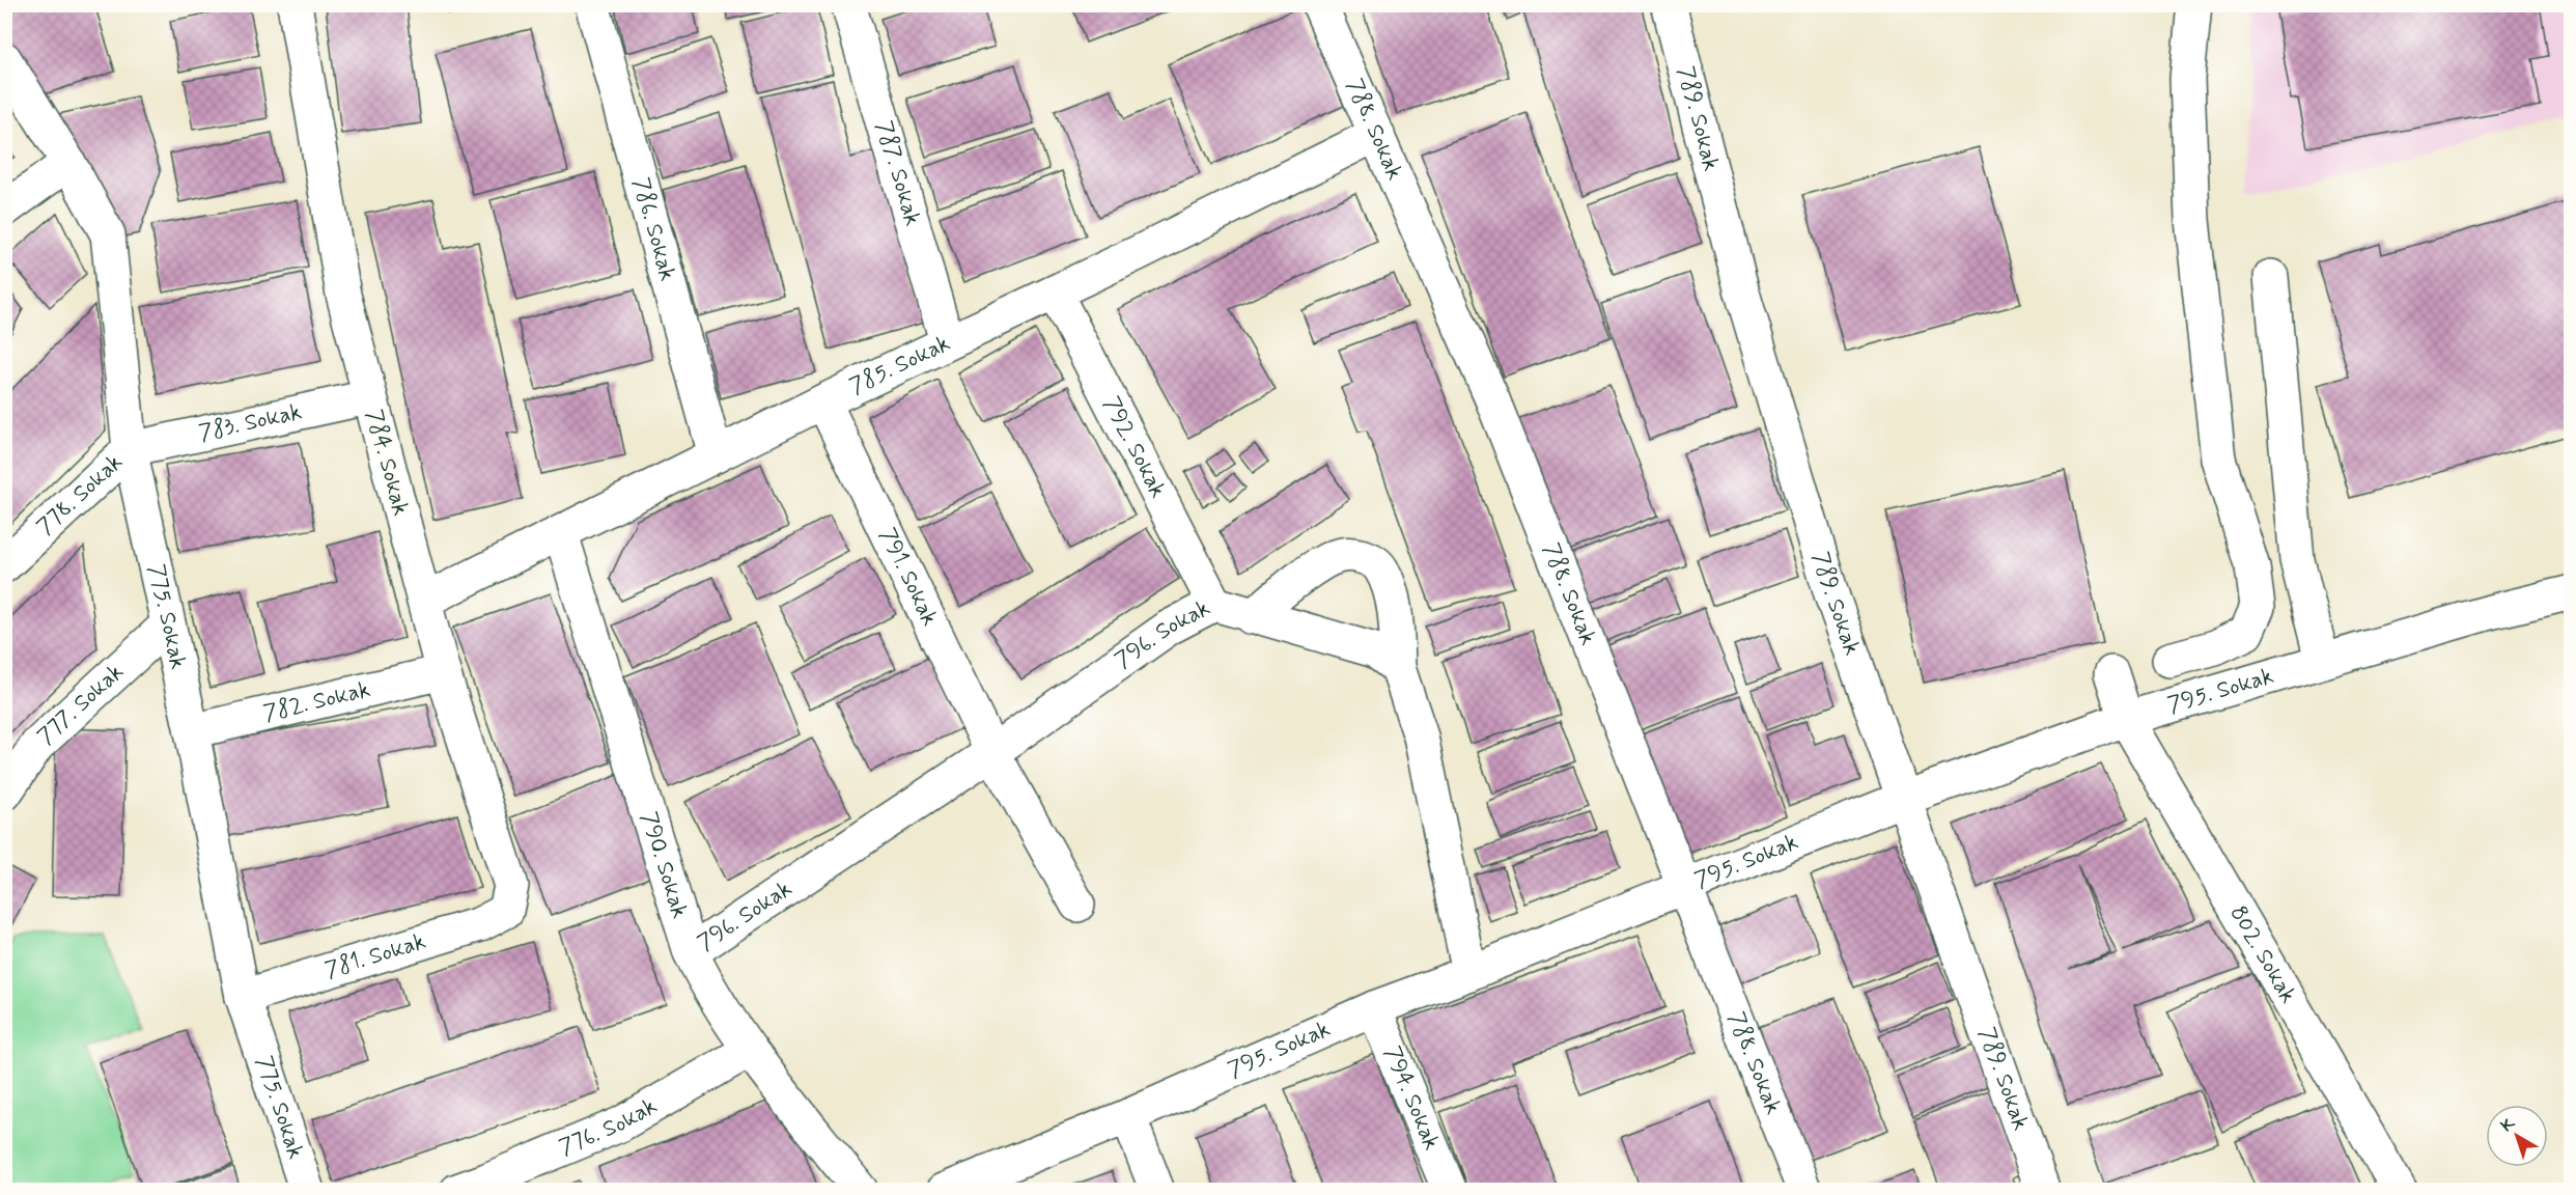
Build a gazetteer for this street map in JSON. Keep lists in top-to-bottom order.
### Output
{
  "streets": {
    "street": [
      "789. Sokak",
      "788. Sokak",
      "787. Sokak",
      "786. Sokak",
      "785. Sokak",
      "783. Sokak",
      "792. Sokak",
      "784. Sokak",
      "778. Sokak",
      "791. Sokak",
      "775. Sokak",
      "796. Sokak",
      "795. Sokak",
      "782. Sokak",
      "777. Sokak",
      "790. Sokak",
      "802. Sokak",
      "781. Sokak",
      "794. Sokak",
      "776. Sokak"
    ]
  },
  "crossings": [
    ["789. Sokak", "795. Sokak"],
    ["788. Sokak", "785. Sokak"],
    ["788. Sokak", "795. Sokak"],
    ["787. Sokak", "785. Sokak"],
    ["786. Sokak", "785. Sokak"],
    ["785. Sokak", "792. Sokak"],
    ["785. Sokak", "784. Sokak"],
    ["785. Sokak", "791. Sokak"],
    ["785. Sokak", "790. Sokak"],
    ["783. Sokak", "784. Sokak"],
    ["783. Sokak", "778. Sokak"],
    ["783. Sokak", "775. Sokak"],
    ["792. Sokak", "796. Sokak"],
    ["784. Sokak", "782. Sokak"],
    ["784. Sokak", "781. Sokak"],
    ["778. Sokak", "775. Sokak"],
    ["791. Sokak", "796. Sokak"],
    ["775. Sokak", "782. Sokak"],
    ["775. Sokak", "777. Sokak"],
    ["775. Sokak", "781. Sokak"],
    ["796. Sokak", "790. Sokak"],
    ["795. Sokak", "802. Sokak"],
    ["795. Sokak", "794. Sokak"],
    ["790. Sokak", "776. Sokak"]
  ],
  "north": "top left"
}
